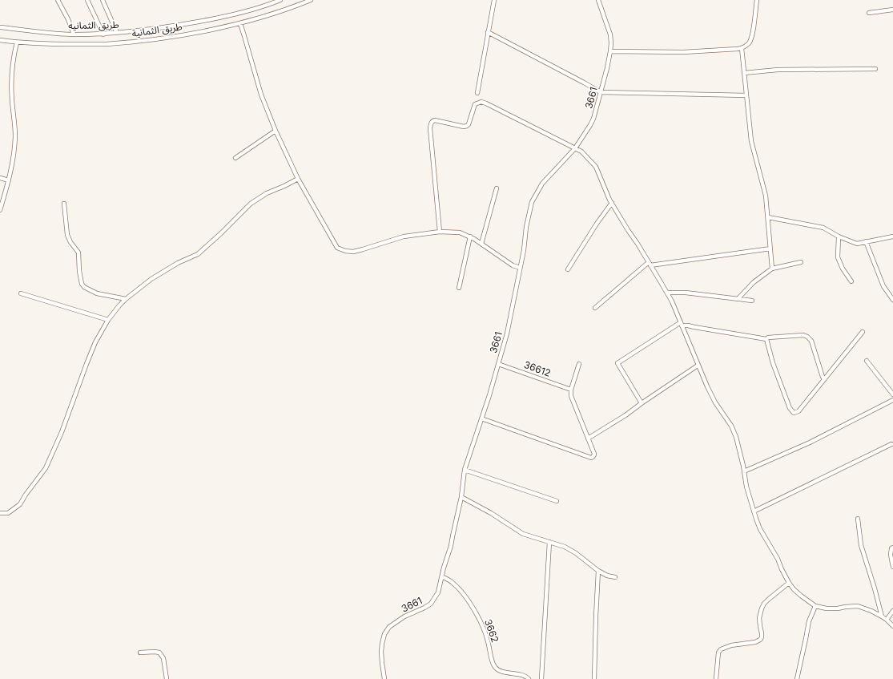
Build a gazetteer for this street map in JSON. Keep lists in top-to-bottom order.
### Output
{
  "streets": {
    "street": [
      "طريق الثمانيه",
      "طريق الثمانية",
      "3661",
      "36612",
      "3662"
    ]
  },
  "crossings": [
    ["3661", "36612"],
    ["3661", "3662"]
  ]
}
